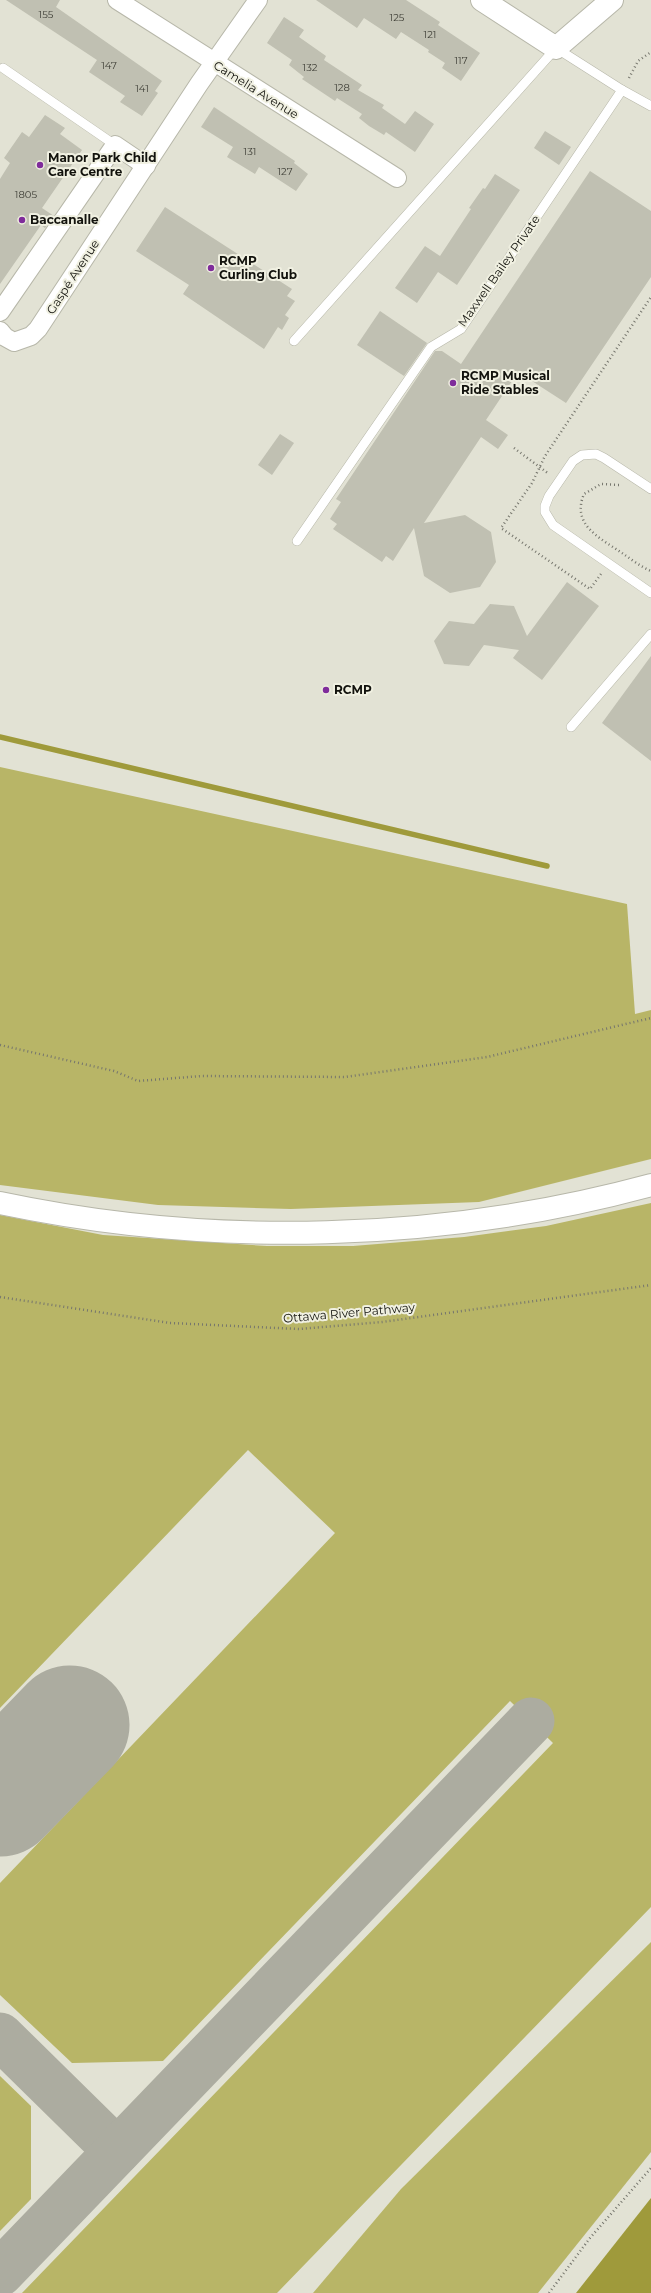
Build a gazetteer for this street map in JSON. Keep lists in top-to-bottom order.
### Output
{
  "streets": {
    "street": ["Camelia Avenue", "Gaspé Avenue"],
    "lane": ["Maxwell Bailey Private"],
    "path": ["Ottawa River Pathway"]
  },
  "crossings": [
    ["Camelia Avenue", "Gaspé Avenue"]
  ],
  "places": [
    "Manor Park Child Care Centre",
    "Baccanalle",
    "RCMP Curling Club",
    "RCMP Musical Ride Stables",
    "RCMP"
  ],
  "house_numbers": [
    "155",
    "125",
    "121",
    "117",
    "147",
    "132",
    "128",
    "141",
    "131",
    "127",
    "1805"
  ]
}
